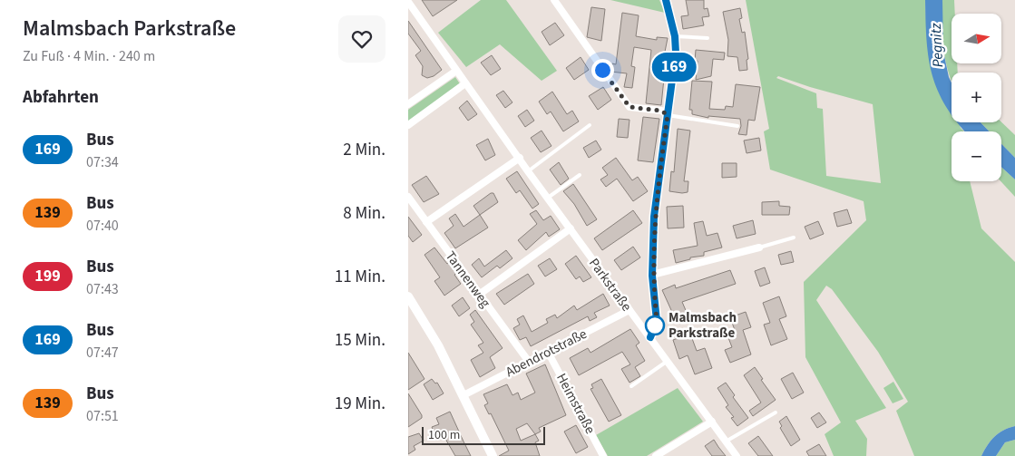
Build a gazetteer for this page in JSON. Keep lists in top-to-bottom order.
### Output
{
  "streets": {
    "street": [
      "Tannenweg",
      "Parkstraße",
      "Abendrotstraße",
      "Heimstraße"
    ]
  },
  "crossings": [
    ["Tannenweg", "Abendrotstraße"],
    ["Parkstraße", "Abendrotstraße"],
    ["Abendrotstraße", "Heimstraße"]
  ],
  "water": ["Pegnitz"],
  "places": ["Malmsbach Parkstraße"],
  "lines": ["bus line 169"],
  "scale_bar": "100 m",
  "north": "right",
  "page": {
    "heading": [
      ["Malmsbach Parkstraße", "Zu Fuß · 4 Min. · 240 m"],
      "Abfahrten"
    ],
    "on_map": "169",
    "map_buttons": ["+", "−"],
    "list": [
      {
        "mark": "169",
        "name": "Bus",
        "note": "07:34",
        "value": "2 Min."
      },
      {
        "mark": "139",
        "name": "Bus",
        "note": "07:40",
        "value": "8 Min."
      },
      {
        "mark": "199",
        "name": "Bus",
        "note": "07:43",
        "value": "11 Min."
      },
      {
        "mark": "169",
        "name": "Bus",
        "note": "07:47",
        "value": "15 Min."
      },
      {
        "mark": "139",
        "name": "Bus",
        "note": "07:51",
        "value": "19 Min."
      }
    ],
    "scale": "100 m"
  }
}
